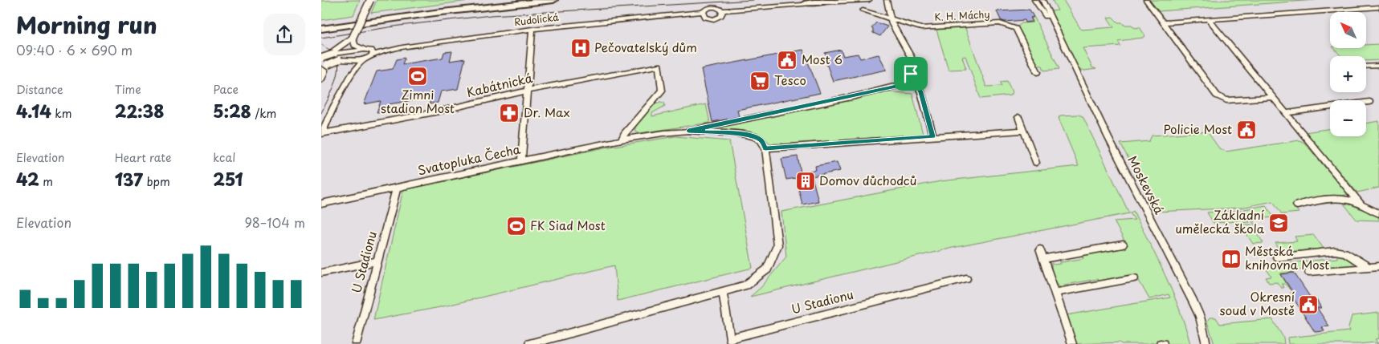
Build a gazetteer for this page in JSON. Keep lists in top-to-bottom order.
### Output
{
  "streets": {
    "street": [
      "K. H. Máchy",
      "Rudolická",
      "Kabátnická",
      "Svatopluka Čecha",
      "Moskevská",
      "U Stadionu"
    ]
  },
  "crossings": [
    ["Svatopluka Čecha", "U Stadionu"]
  ],
  "places": {
    "hospital": ["Pečovatelský dům"],
    "public building": ["Most 6", "Policie Most", "Okresní soud v Mostě"],
    "sports": ["Zimni stadion Most", "FK Siad Most"],
    "supermarket": ["Tesco"],
    "pharmacy": ["Dr. Max"],
    "building": ["Domov důchodců"],
    "school or university": ["Základní umělecká škola"],
    "library": ["Městská knihovna Most"]
  },
  "north": "top left",
  "page": {
    "heading": ["Morning run", "09:40 · 6 × 690 m"],
    "map_buttons": ["+", "−"],
    "stats": [
      ["Distance", "4.14 km"],
      ["Time", "22:38"],
      ["Pace", "5:28 /km"],
      ["Elevation", "42 m"],
      ["Heart rate", "137 bpm"],
      ["kcal", "251"]
    ],
    "chart": ["Elevation", "98–104 m"]
  }
}
